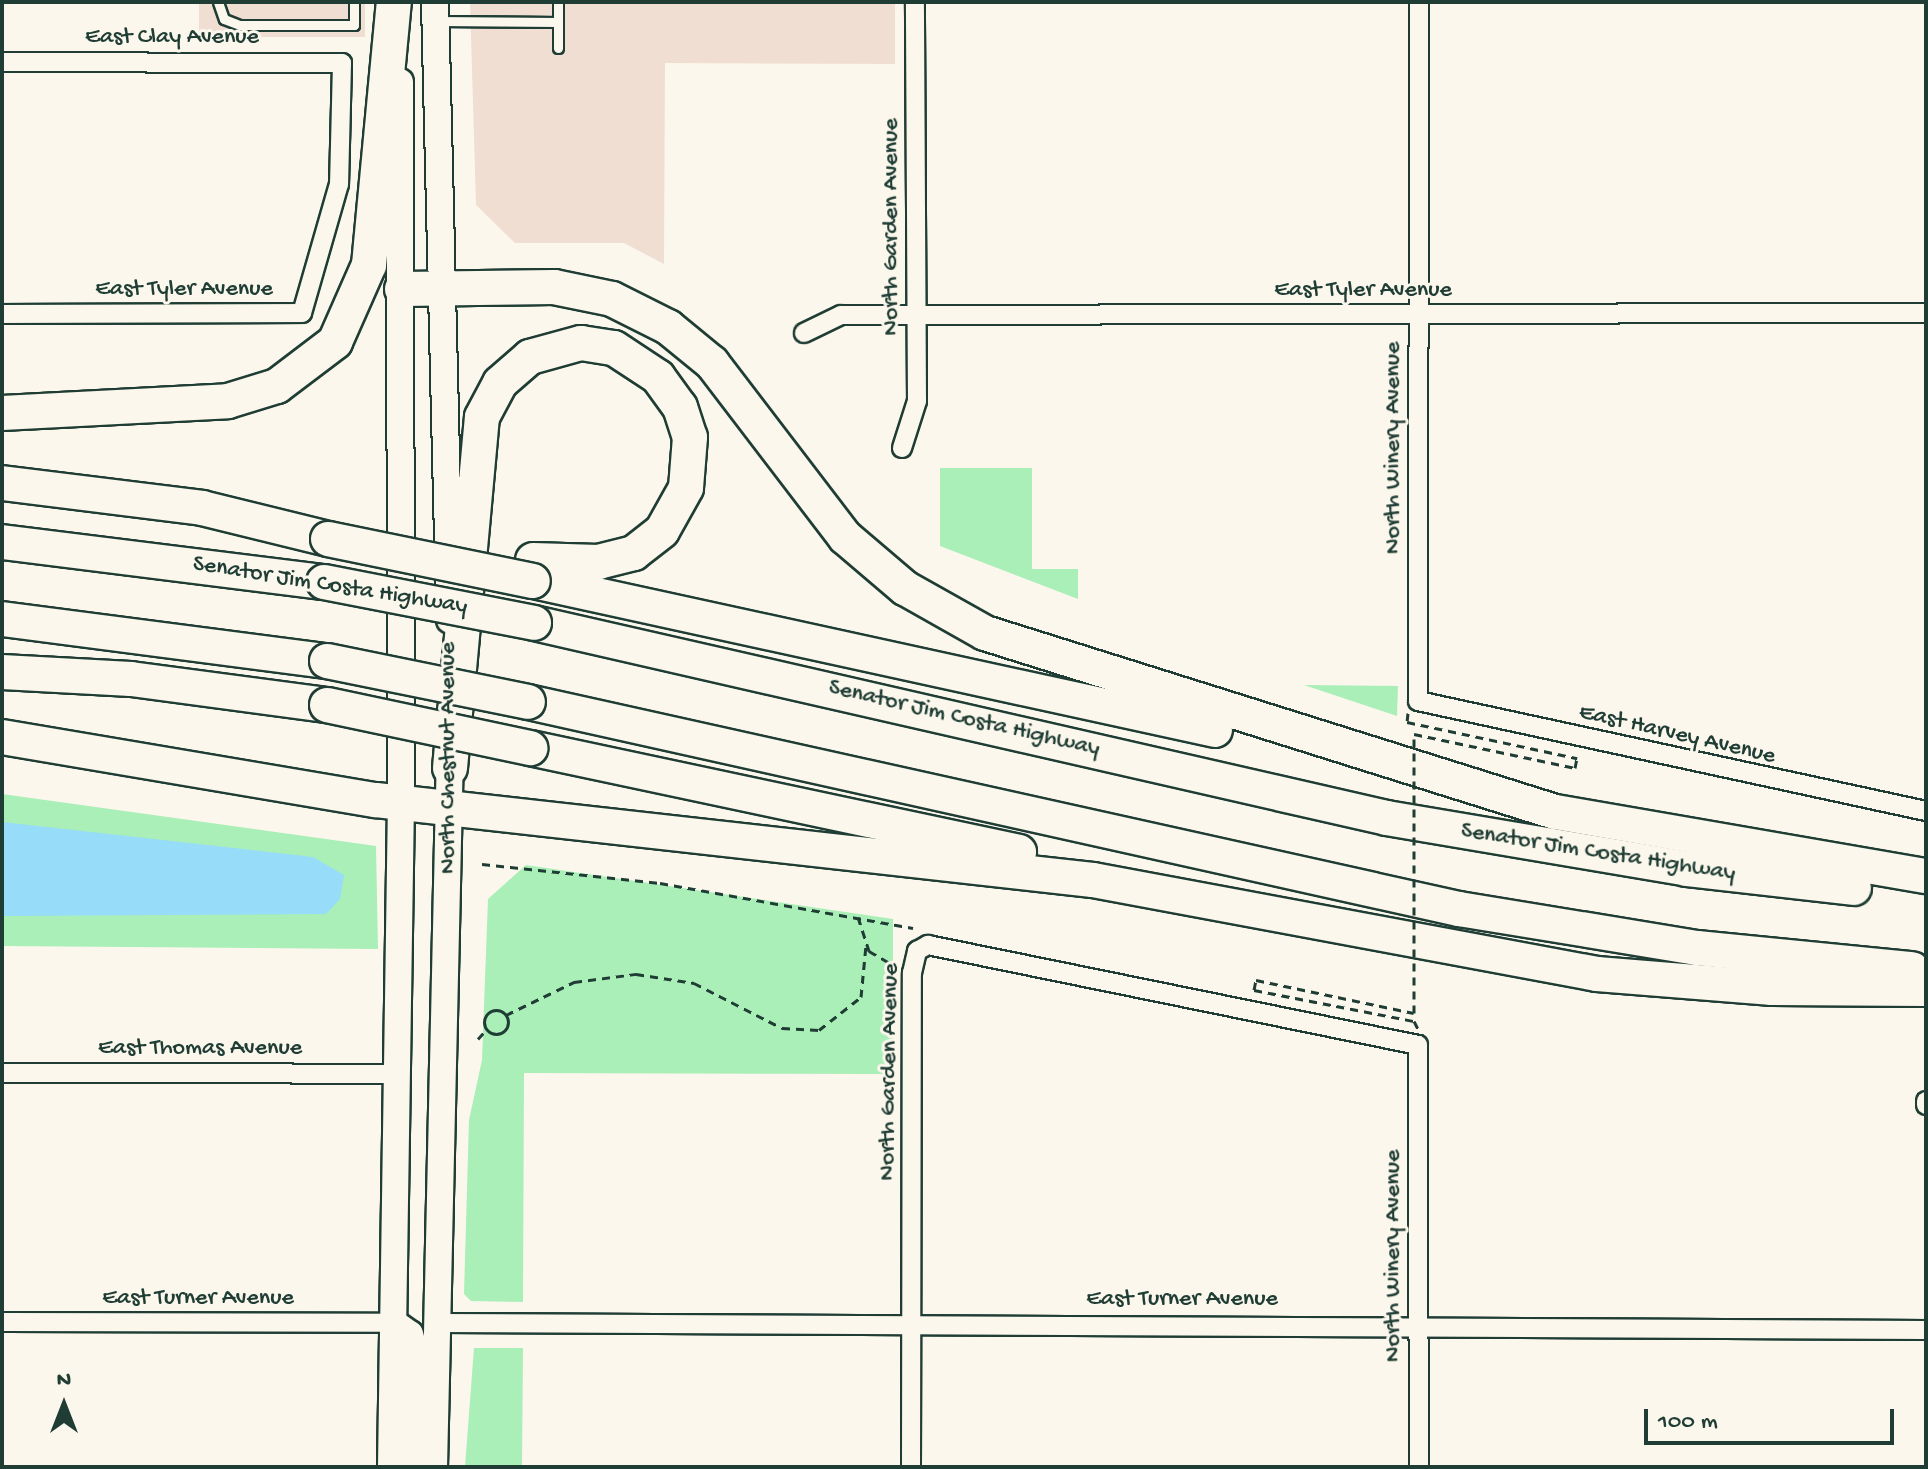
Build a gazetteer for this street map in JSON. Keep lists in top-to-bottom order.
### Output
{
  "streets": {
    "highway": ["Senator Jim Costa Highway"],
    "main road": ["North Chestnut Avenue"],
    "street": [
      "East Clay Avenue",
      "North Garden Avenue",
      "East Tyler Avenue",
      "North Winery Avenue",
      "East Harvey Avenue",
      "East Thomas Avenue",
      "East Turner Avenue"
    ]
  },
  "crossings": [
    ["East Clay Avenue", "East Tyler Avenue"],
    ["North Garden Avenue", "East Tyler Avenue"],
    ["North Garden Avenue", "North Winery Avenue"],
    ["North Garden Avenue", "East Turner Avenue"],
    ["East Tyler Avenue", "North Winery Avenue"],
    ["North Winery Avenue", "East Harvey Avenue"],
    ["North Winery Avenue", "East Turner Avenue"],
    ["North Chestnut Avenue", "East Thomas Avenue"],
    ["North Chestnut Avenue", "East Turner Avenue"]
  ],
  "scale_bar": "100 m",
  "north": "top"
}
